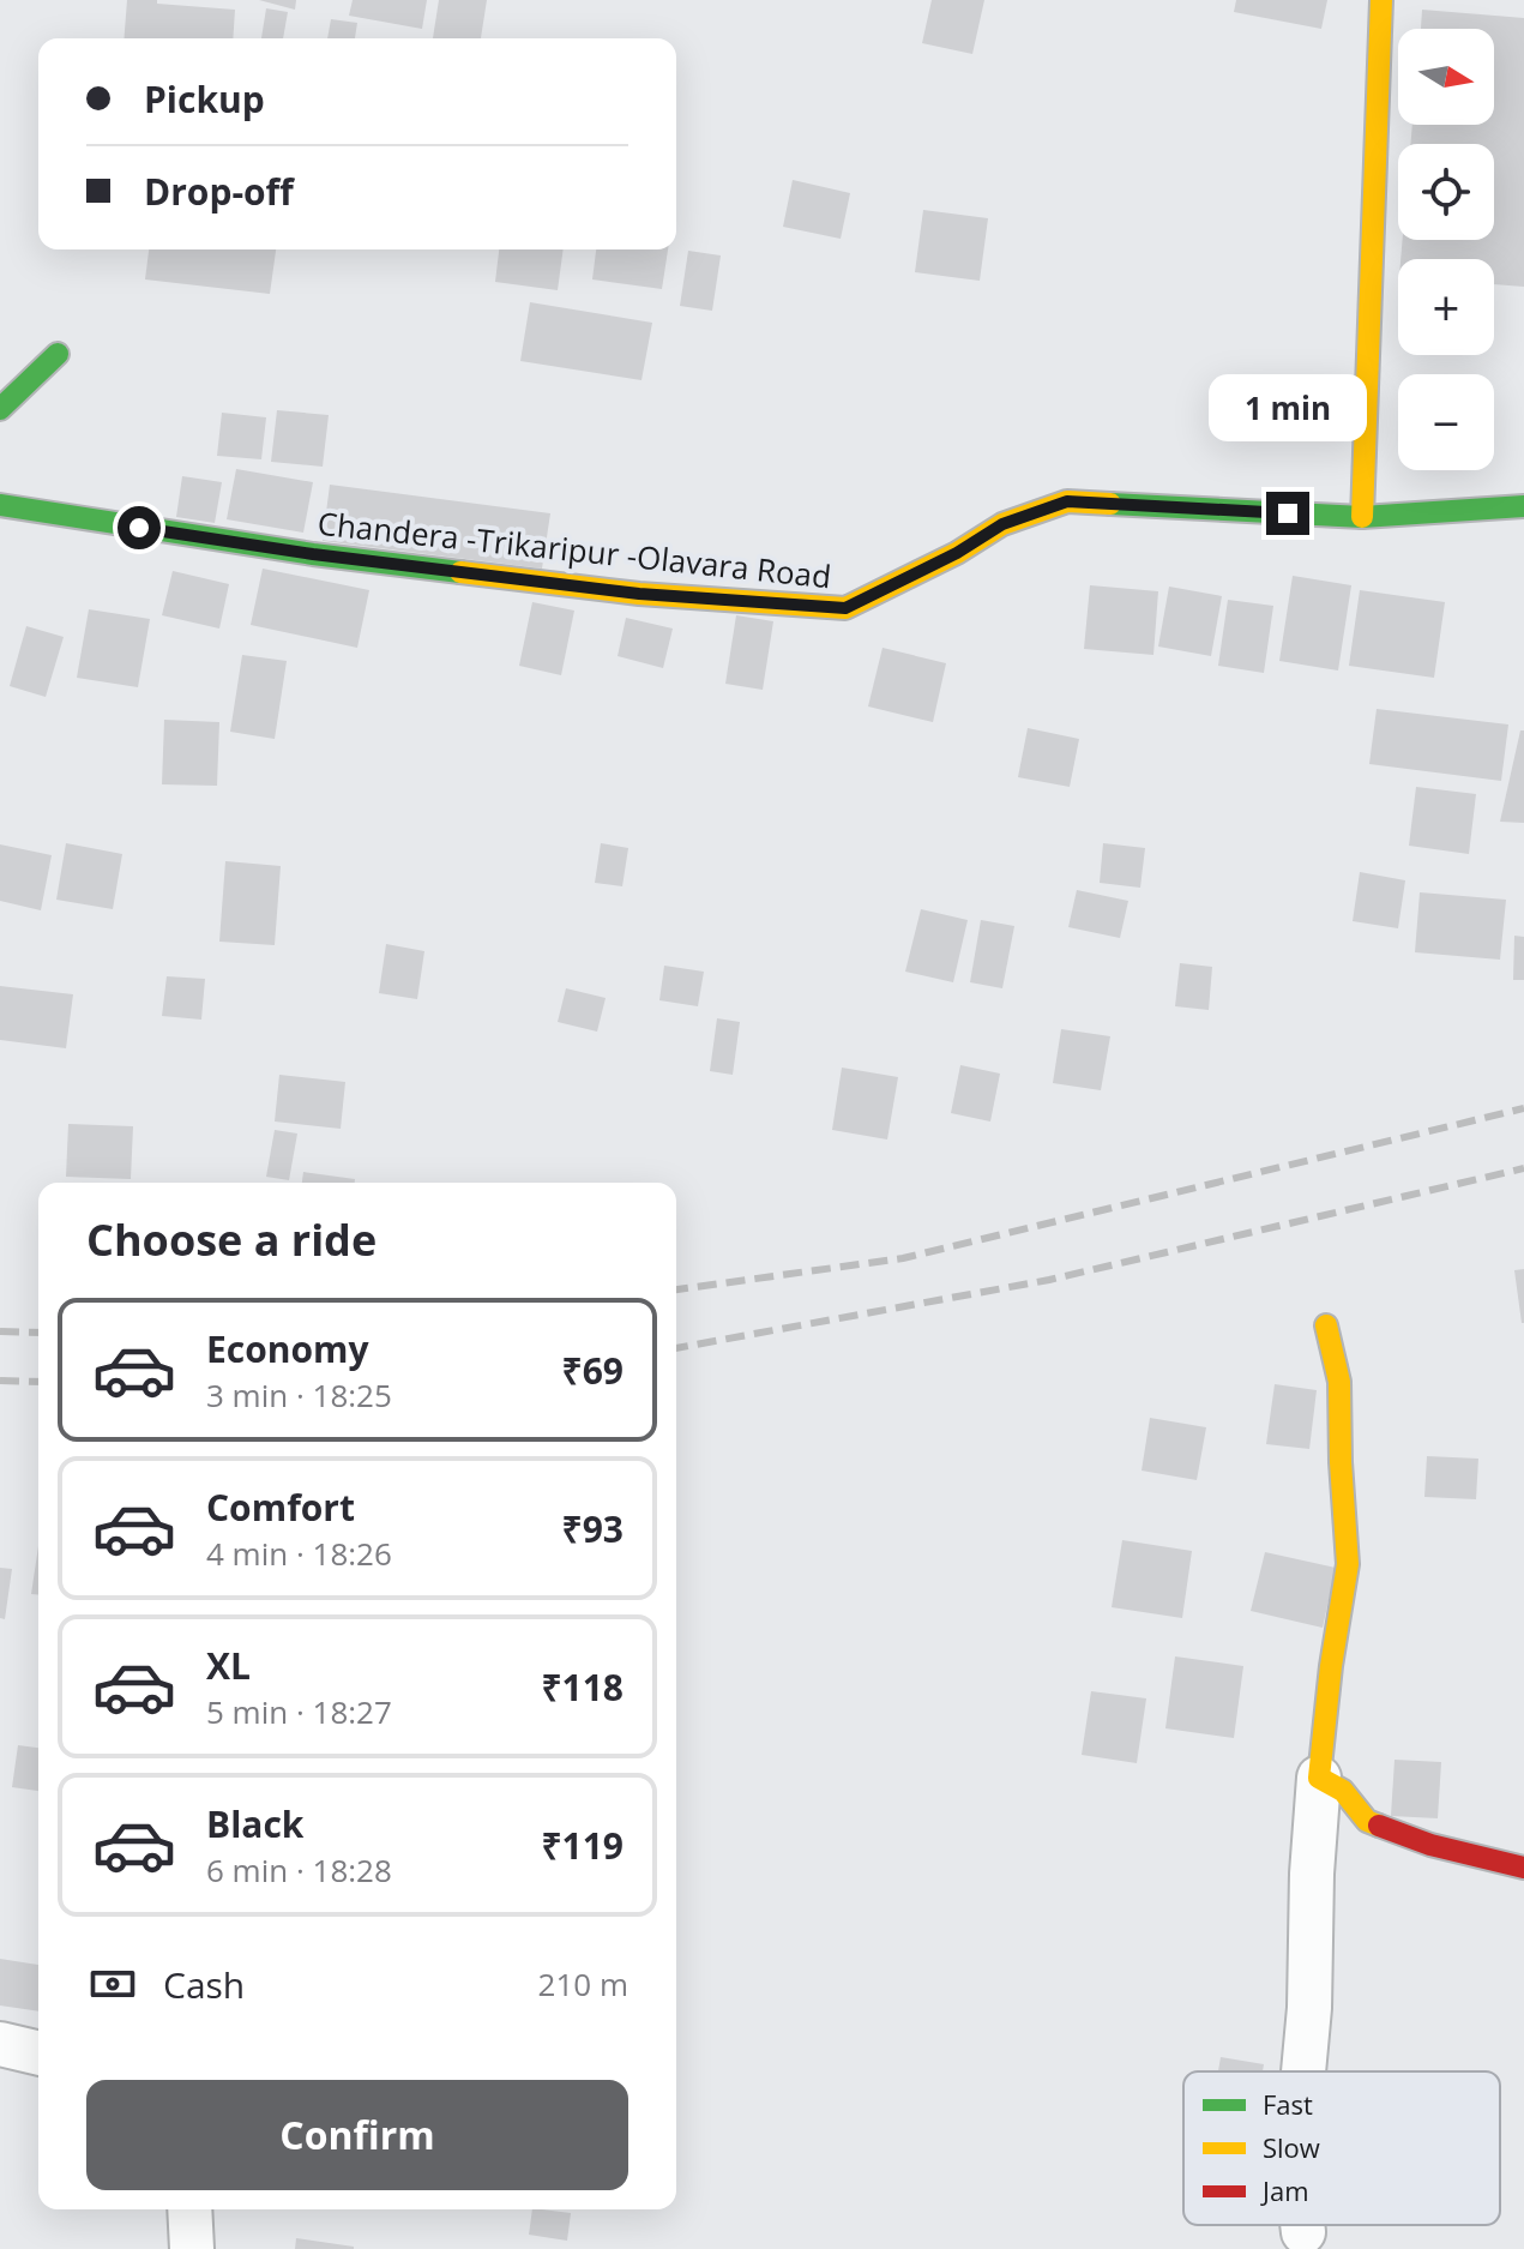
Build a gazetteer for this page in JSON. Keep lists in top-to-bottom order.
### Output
{
  "streets": {
    "main road": ["Chandera -Trikaripur -Olavara Road"]
  },
  "legend": ["Fast", "Slow", "Jam"],
  "north": "right",
  "page": {
    "map_buttons": ["+", "−"],
    "banner": ["Pickup", "Drop-off"],
    "bubble": "1 min",
    "heading": "Choose a ride",
    "list": [
      {
        "name": "Economy",
        "note": "3 min · 18:25",
        "value": "₹69"
      },
      {
        "name": "Comfort",
        "note": "4 min · 18:26",
        "value": "₹93"
      },
      {
        "name": "XL",
        "note": "5 min · 18:27",
        "value": "₹118"
      },
      {
        "name": "Black",
        "note": "6 min · 18:28",
        "value": "₹119"
      }
    ],
    "pay": ["Cash", "210 m"],
    "buttons": "Confirm"
  }
}
